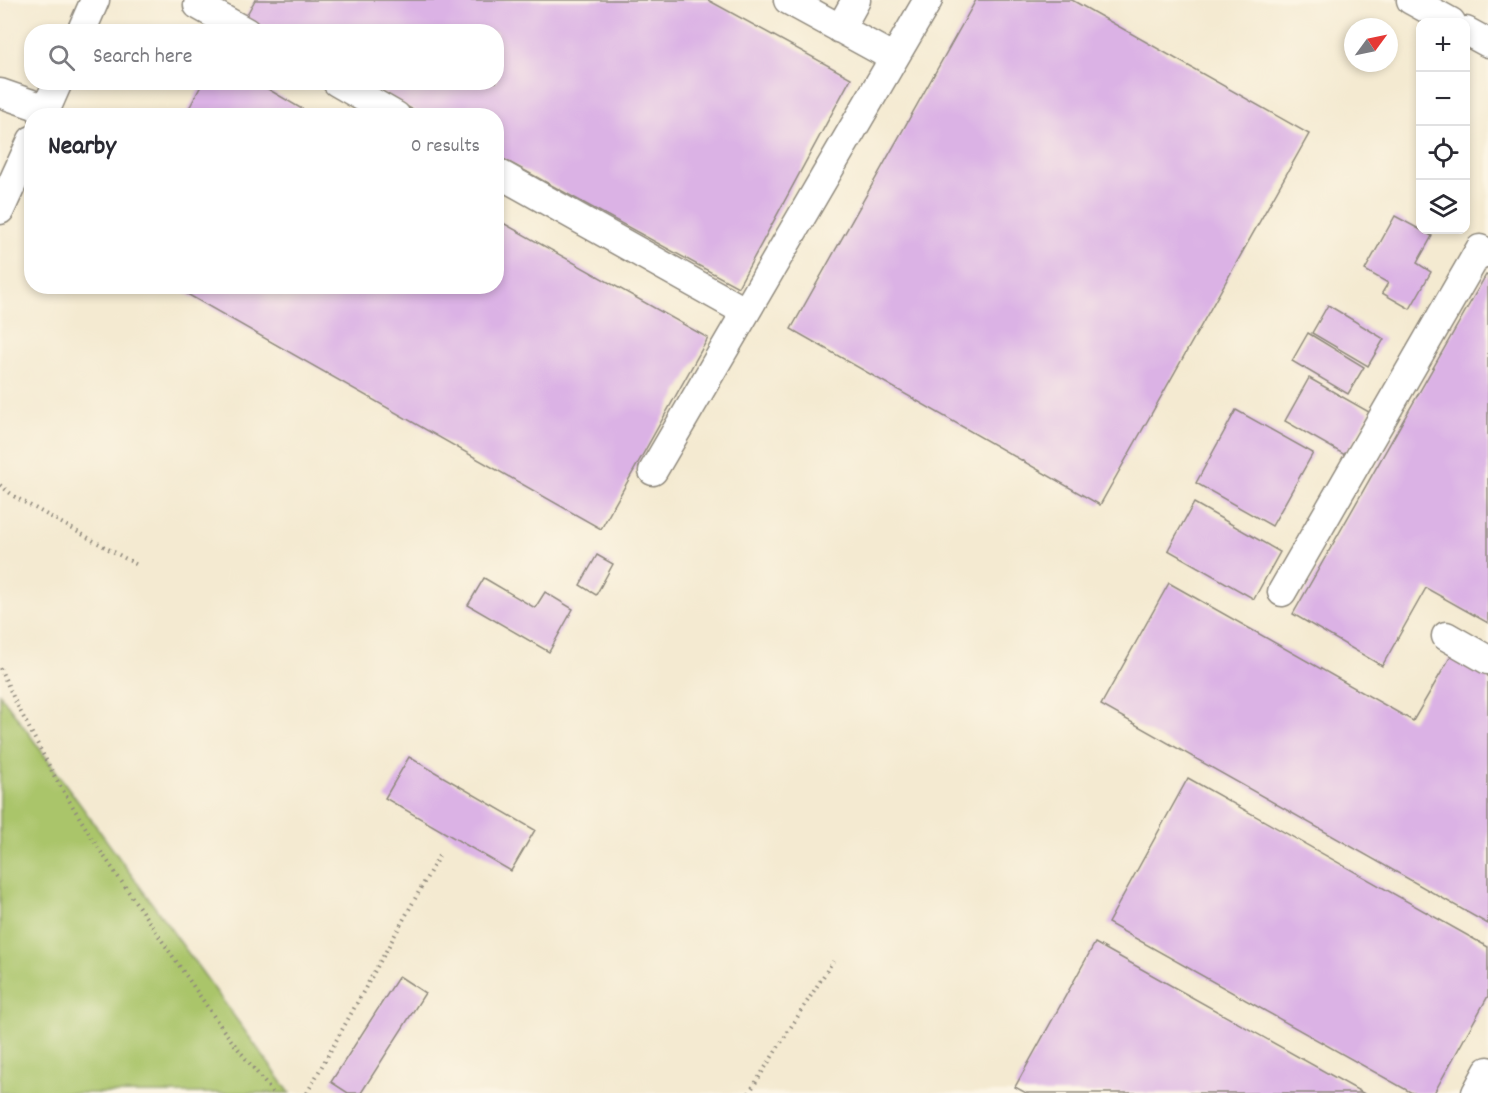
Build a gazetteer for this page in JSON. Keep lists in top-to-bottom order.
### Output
{
  "north": "top right",
  "page": {
    "map_buttons": ["+", "−"],
    "search": "Search here",
    "heading": ["Nearby", "0 results"]
  }
}
